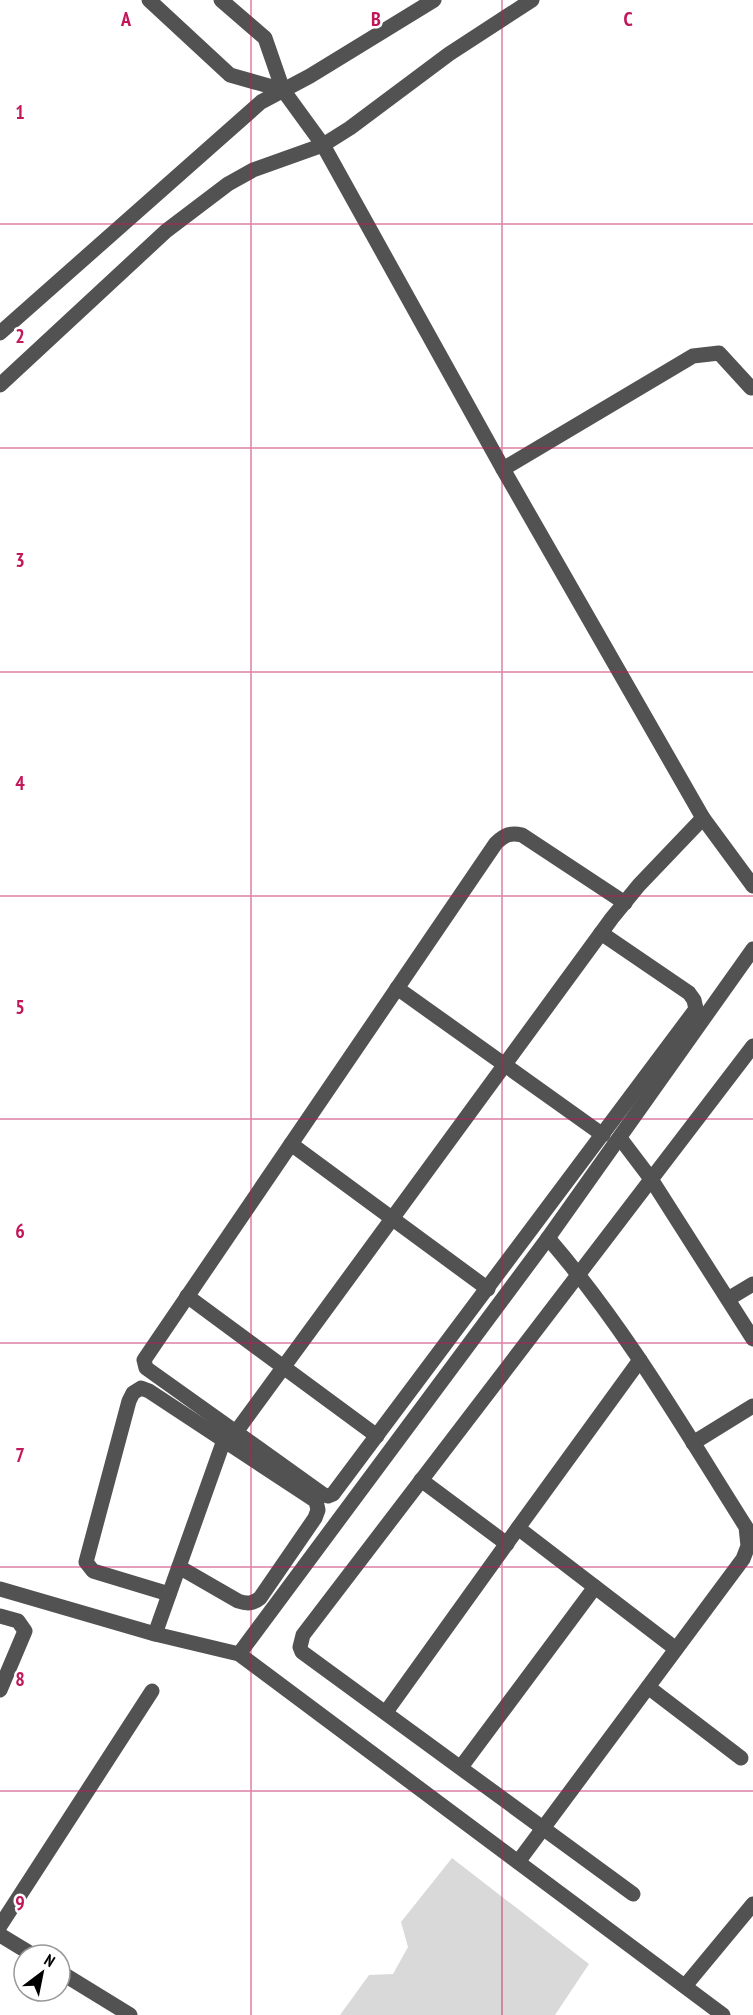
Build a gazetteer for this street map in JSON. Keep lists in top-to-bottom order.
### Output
{
  "north": "top right",
  "grid": {
    "columns": ["A", "B", "C"],
    "rows": [
      "1",
      "2",
      "3",
      "4",
      "5",
      "6",
      "7",
      "8",
      "9"
    ]
  }
}
